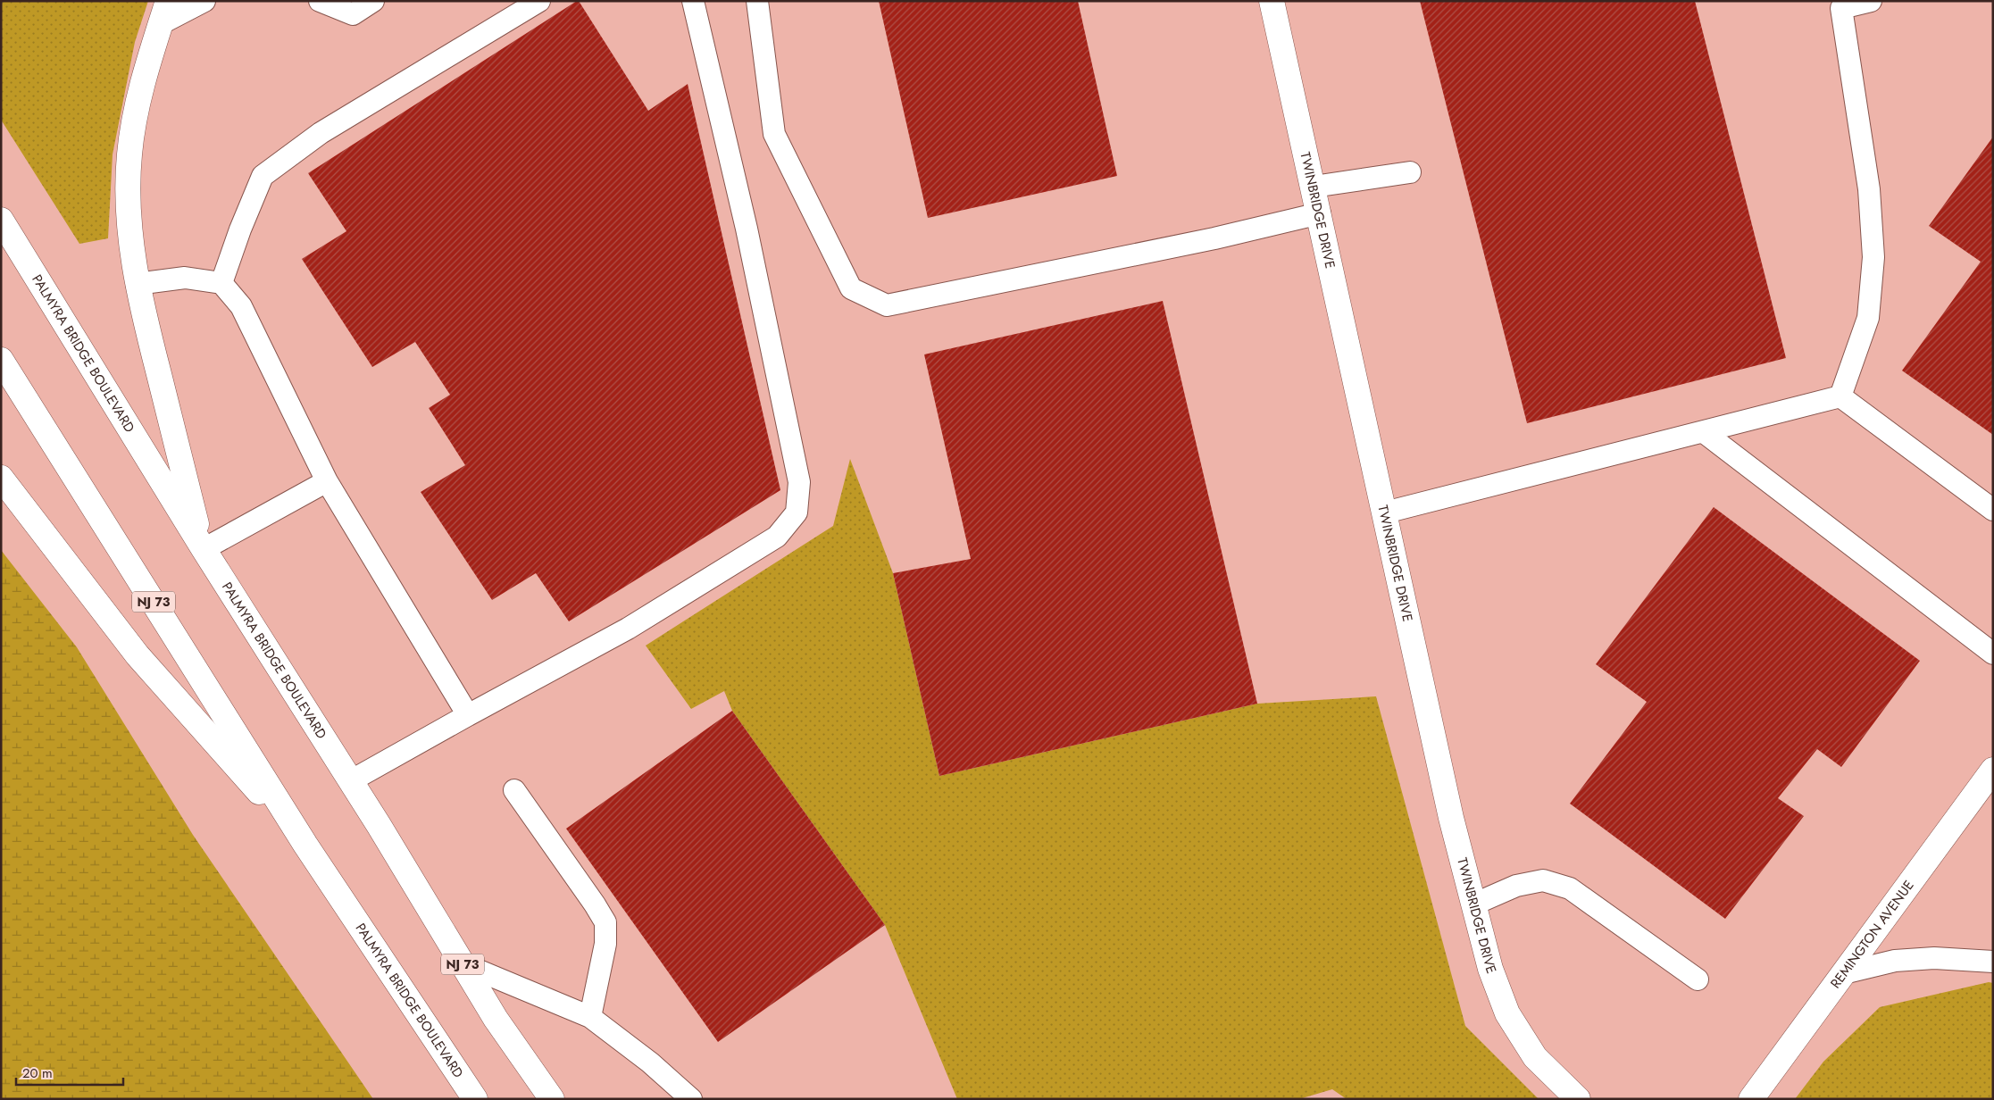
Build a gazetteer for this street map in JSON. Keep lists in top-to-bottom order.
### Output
{
  "streets": {
    "main road": [
      "TWINBRIDGE DRIVE",
      "PALMYRA BRIDGE BOULEVARD",
      "NJ 73",
      "REMINGTON AVENUE"
    ]
  },
  "scale_bar": "20 m"
}
